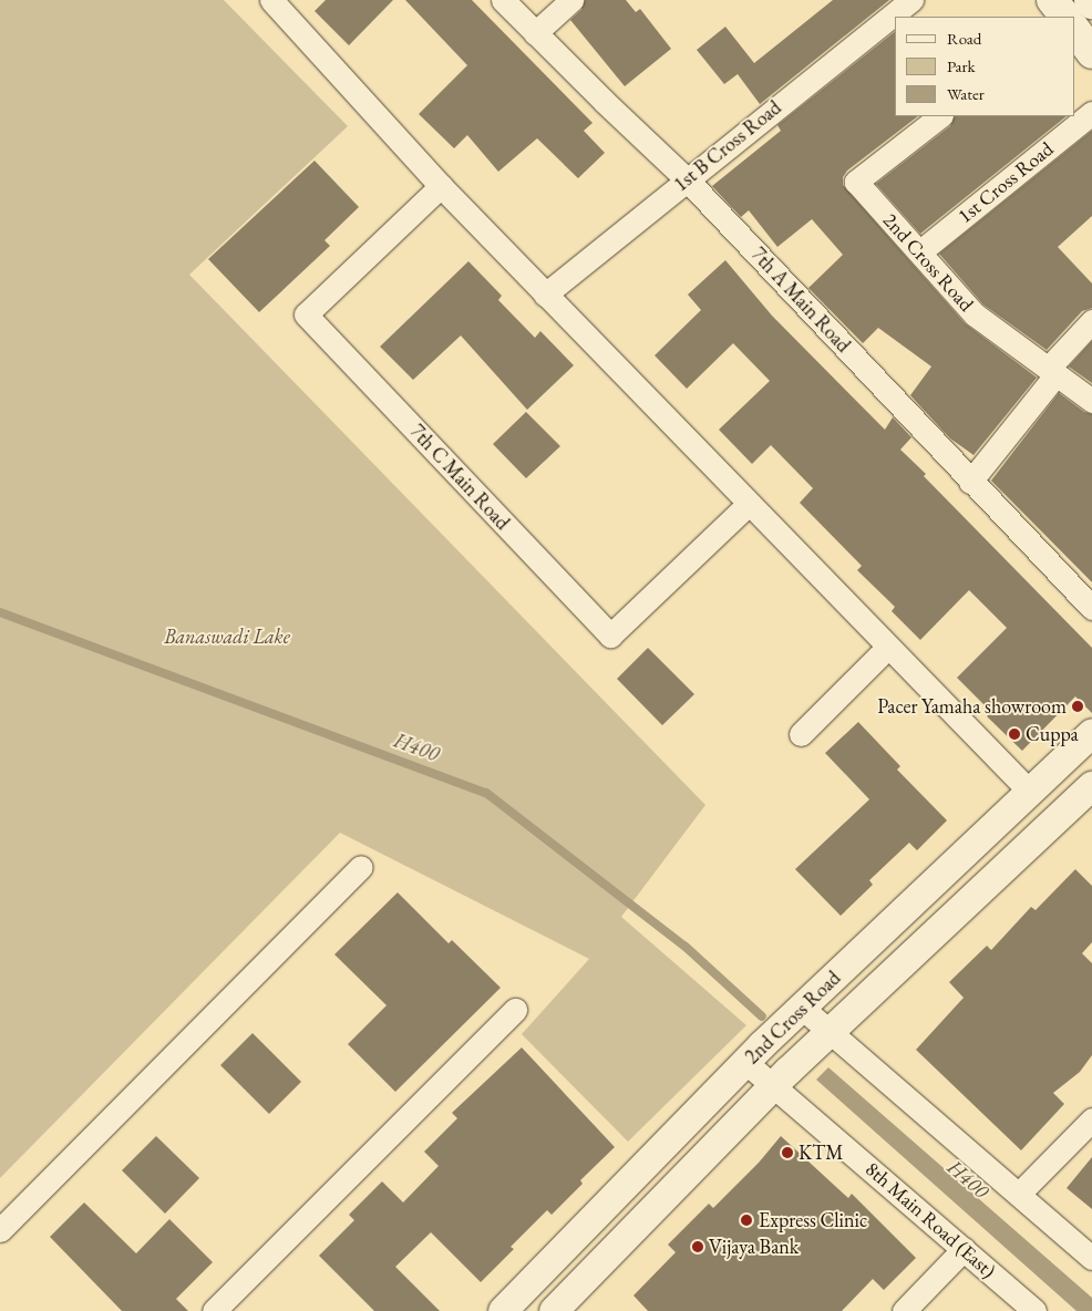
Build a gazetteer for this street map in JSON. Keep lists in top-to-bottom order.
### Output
{
  "streets": {
    "street": [
      "1st B Cross Road",
      "1st Cross Road",
      "2nd Cross Road",
      "7th A Main Road",
      "7th C Main Road",
      "8th Main Road (East)"
    ]
  },
  "crossings": [
    ["1st B Cross Road", "7th A Main Road"],
    ["1st Cross Road", "2nd Cross Road"],
    ["2nd Cross Road", "8th Main Road (East)"]
  ],
  "water": ["H400"],
  "parks": ["Banaswadi Lake"],
  "places": [
    "Pacer Yamaha showroom",
    "Cuppa",
    "KTM",
    "Express Clinic",
    "Vijaya Bank"
  ],
  "legend": ["Road", "Park", "Water"]
}
